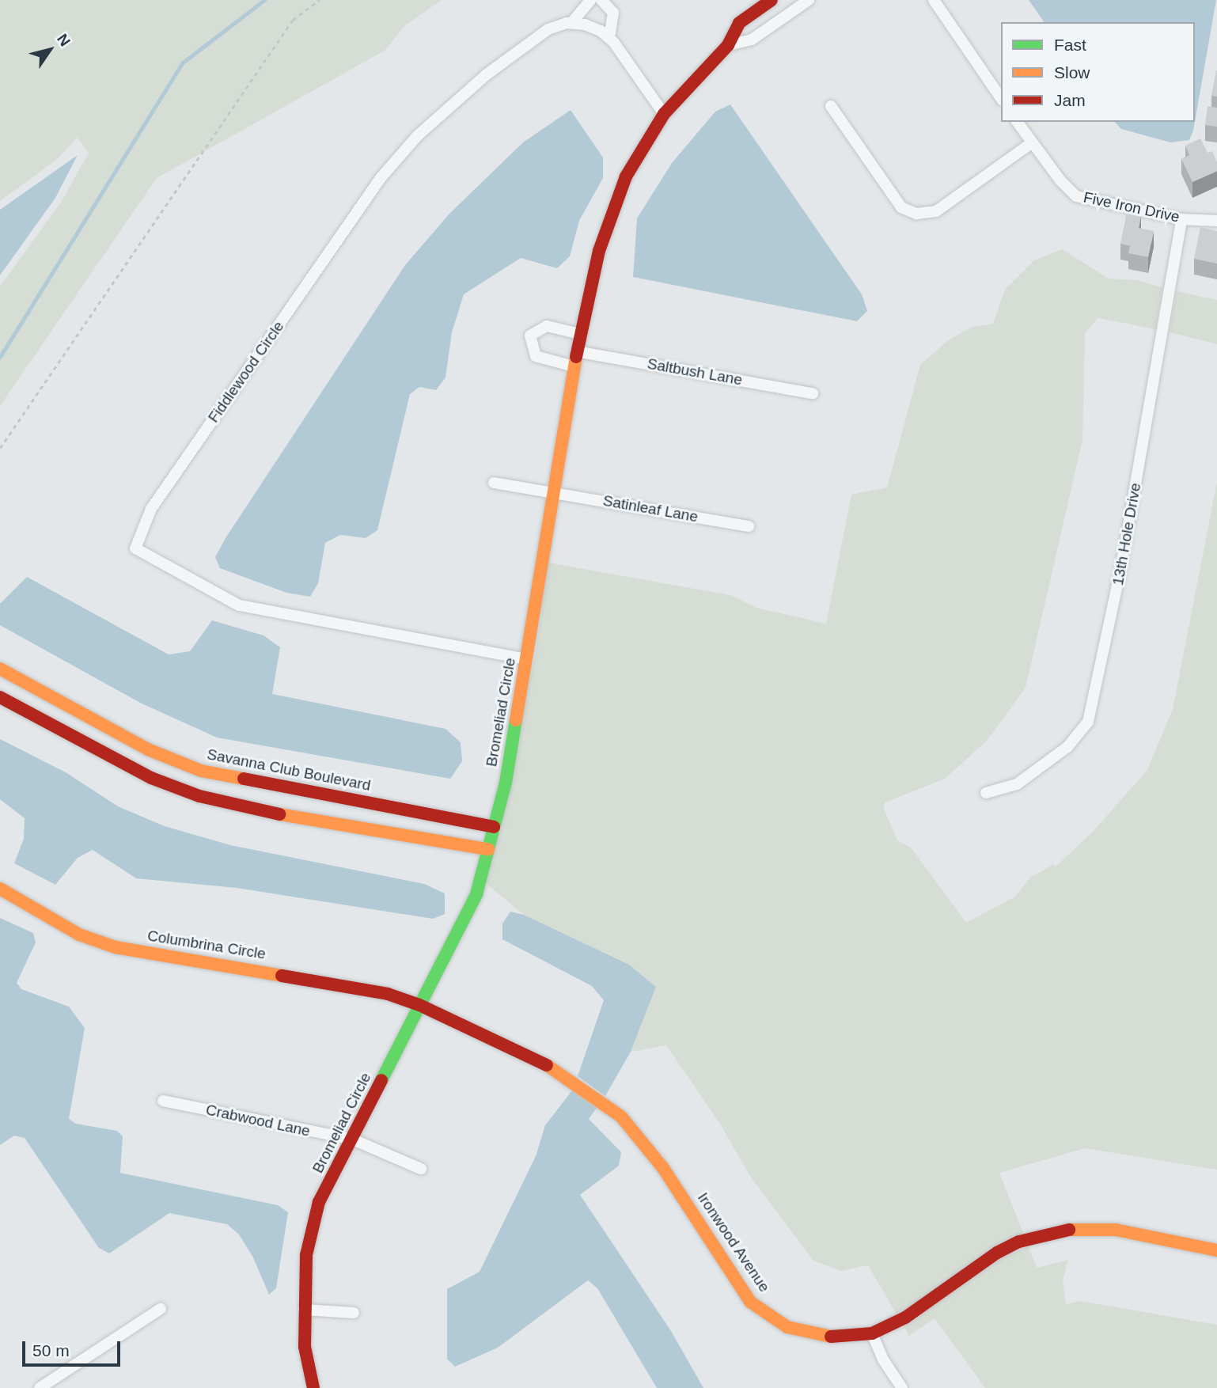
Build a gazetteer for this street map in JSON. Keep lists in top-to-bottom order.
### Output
{
  "streets": {
    "street": [
      "Five Iron Drive",
      "Fiddlewood Circle",
      "Saltbush Lane",
      "Satinleaf Lane",
      "13th Hole Drive",
      "Bromeliad Circle",
      "Savanna Club Boulevard",
      "Columbrina Circle",
      "Crabwood Lane",
      "Ironwood Avenue"
    ]
  },
  "crossings": [
    ["Five Iron Drive", "13th Hole Drive"],
    ["Fiddlewood Circle", "Bromeliad Circle"],
    ["Saltbush Lane", "Bromeliad Circle"],
    ["Satinleaf Lane", "Bromeliad Circle"],
    ["Bromeliad Circle", "Savanna Club Boulevard"],
    ["Bromeliad Circle", "Columbrina Circle"],
    ["Bromeliad Circle", "Crabwood Lane"],
    ["Bromeliad Circle", "Ironwood Avenue"],
    ["Columbrina Circle", "Ironwood Avenue"]
  ],
  "legend": ["Fast", "Slow", "Jam"],
  "scale_bar": "50 m",
  "north": "top right"
}
